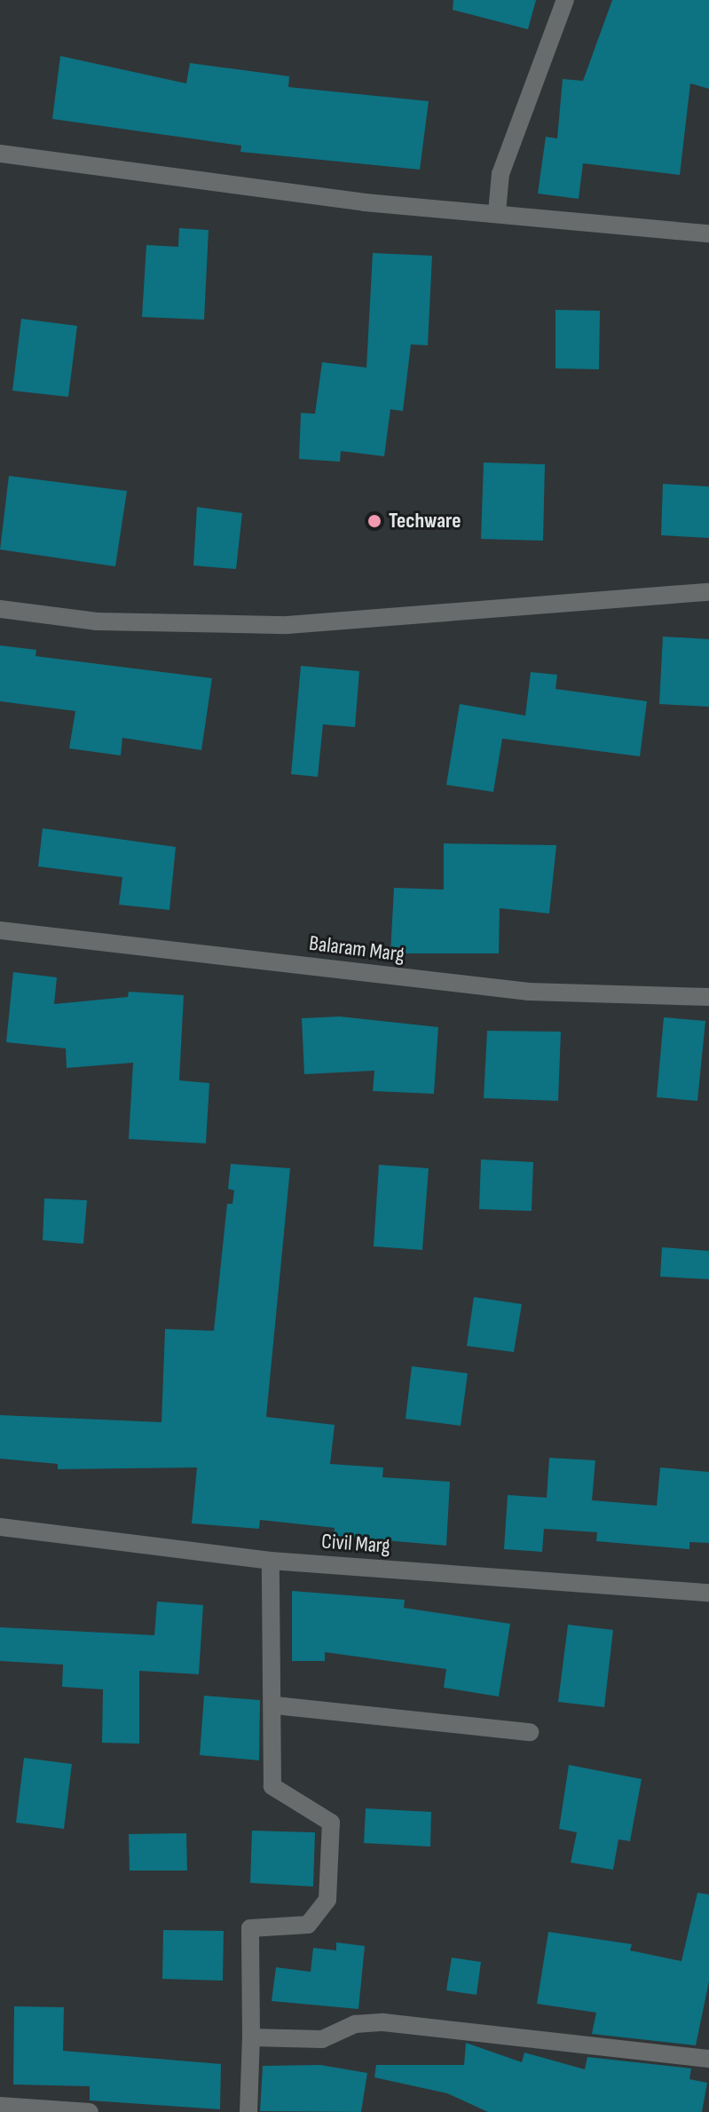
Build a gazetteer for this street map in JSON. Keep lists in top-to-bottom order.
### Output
{
  "streets": {
    "street": ["Balaram Marg", "Civil Marg"]
  },
  "places": ["Techware"]
}
